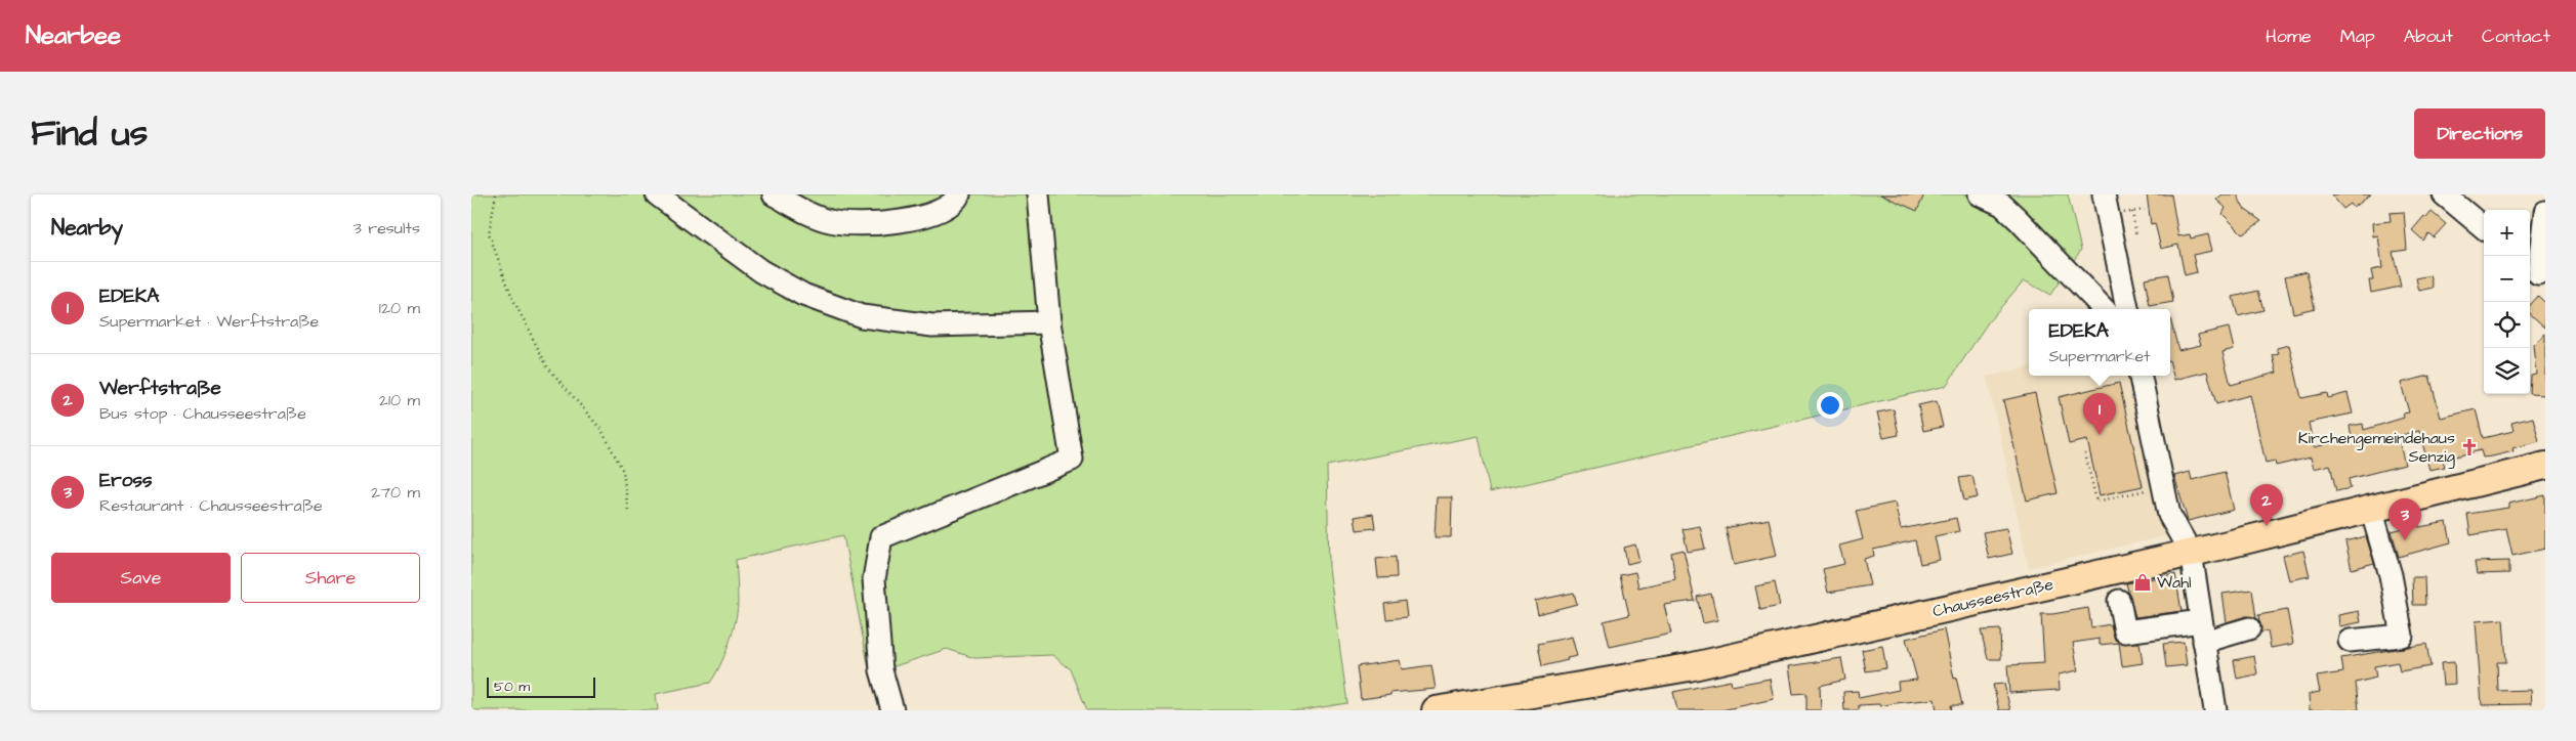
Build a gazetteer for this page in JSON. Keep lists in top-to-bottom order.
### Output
{
  "streets": {
    "main road": ["Chausseestraße"]
  },
  "places": {
    "church": ["Kirchengemeindehaus Senzig"],
    "shop": ["Wahl"]
  },
  "scale_bar": "50 m",
  "page": {
    "header": "Nearbee",
    "nav": [
      "Home",
      "Map",
      "About",
      "Contact"
    ],
    "title": "Find us",
    "buttons": [
      "Directions",
      ["Save", "Share"]
    ],
    "heading": ["Nearby", "3 results"],
    "map_buttons": ["+", "−"],
    "list": [
      {
        "mark": "1",
        "name": "EDEKA",
        "note": "Supermarket · Werftstraße",
        "value": "120 m"
      },
      {
        "mark": "2",
        "name": "Werftstraße",
        "note": "Bus stop · Chausseestraße",
        "value": "210 m"
      },
      {
        "mark": "3",
        "name": "Eross",
        "note": "Restaurant · Chausseestraße",
        "value": "270 m"
      }
    ],
    "popup": ["EDEKA", "Supermarket"],
    "pins": ["1", "2", "3"],
    "scale": "50 m"
  }
}
